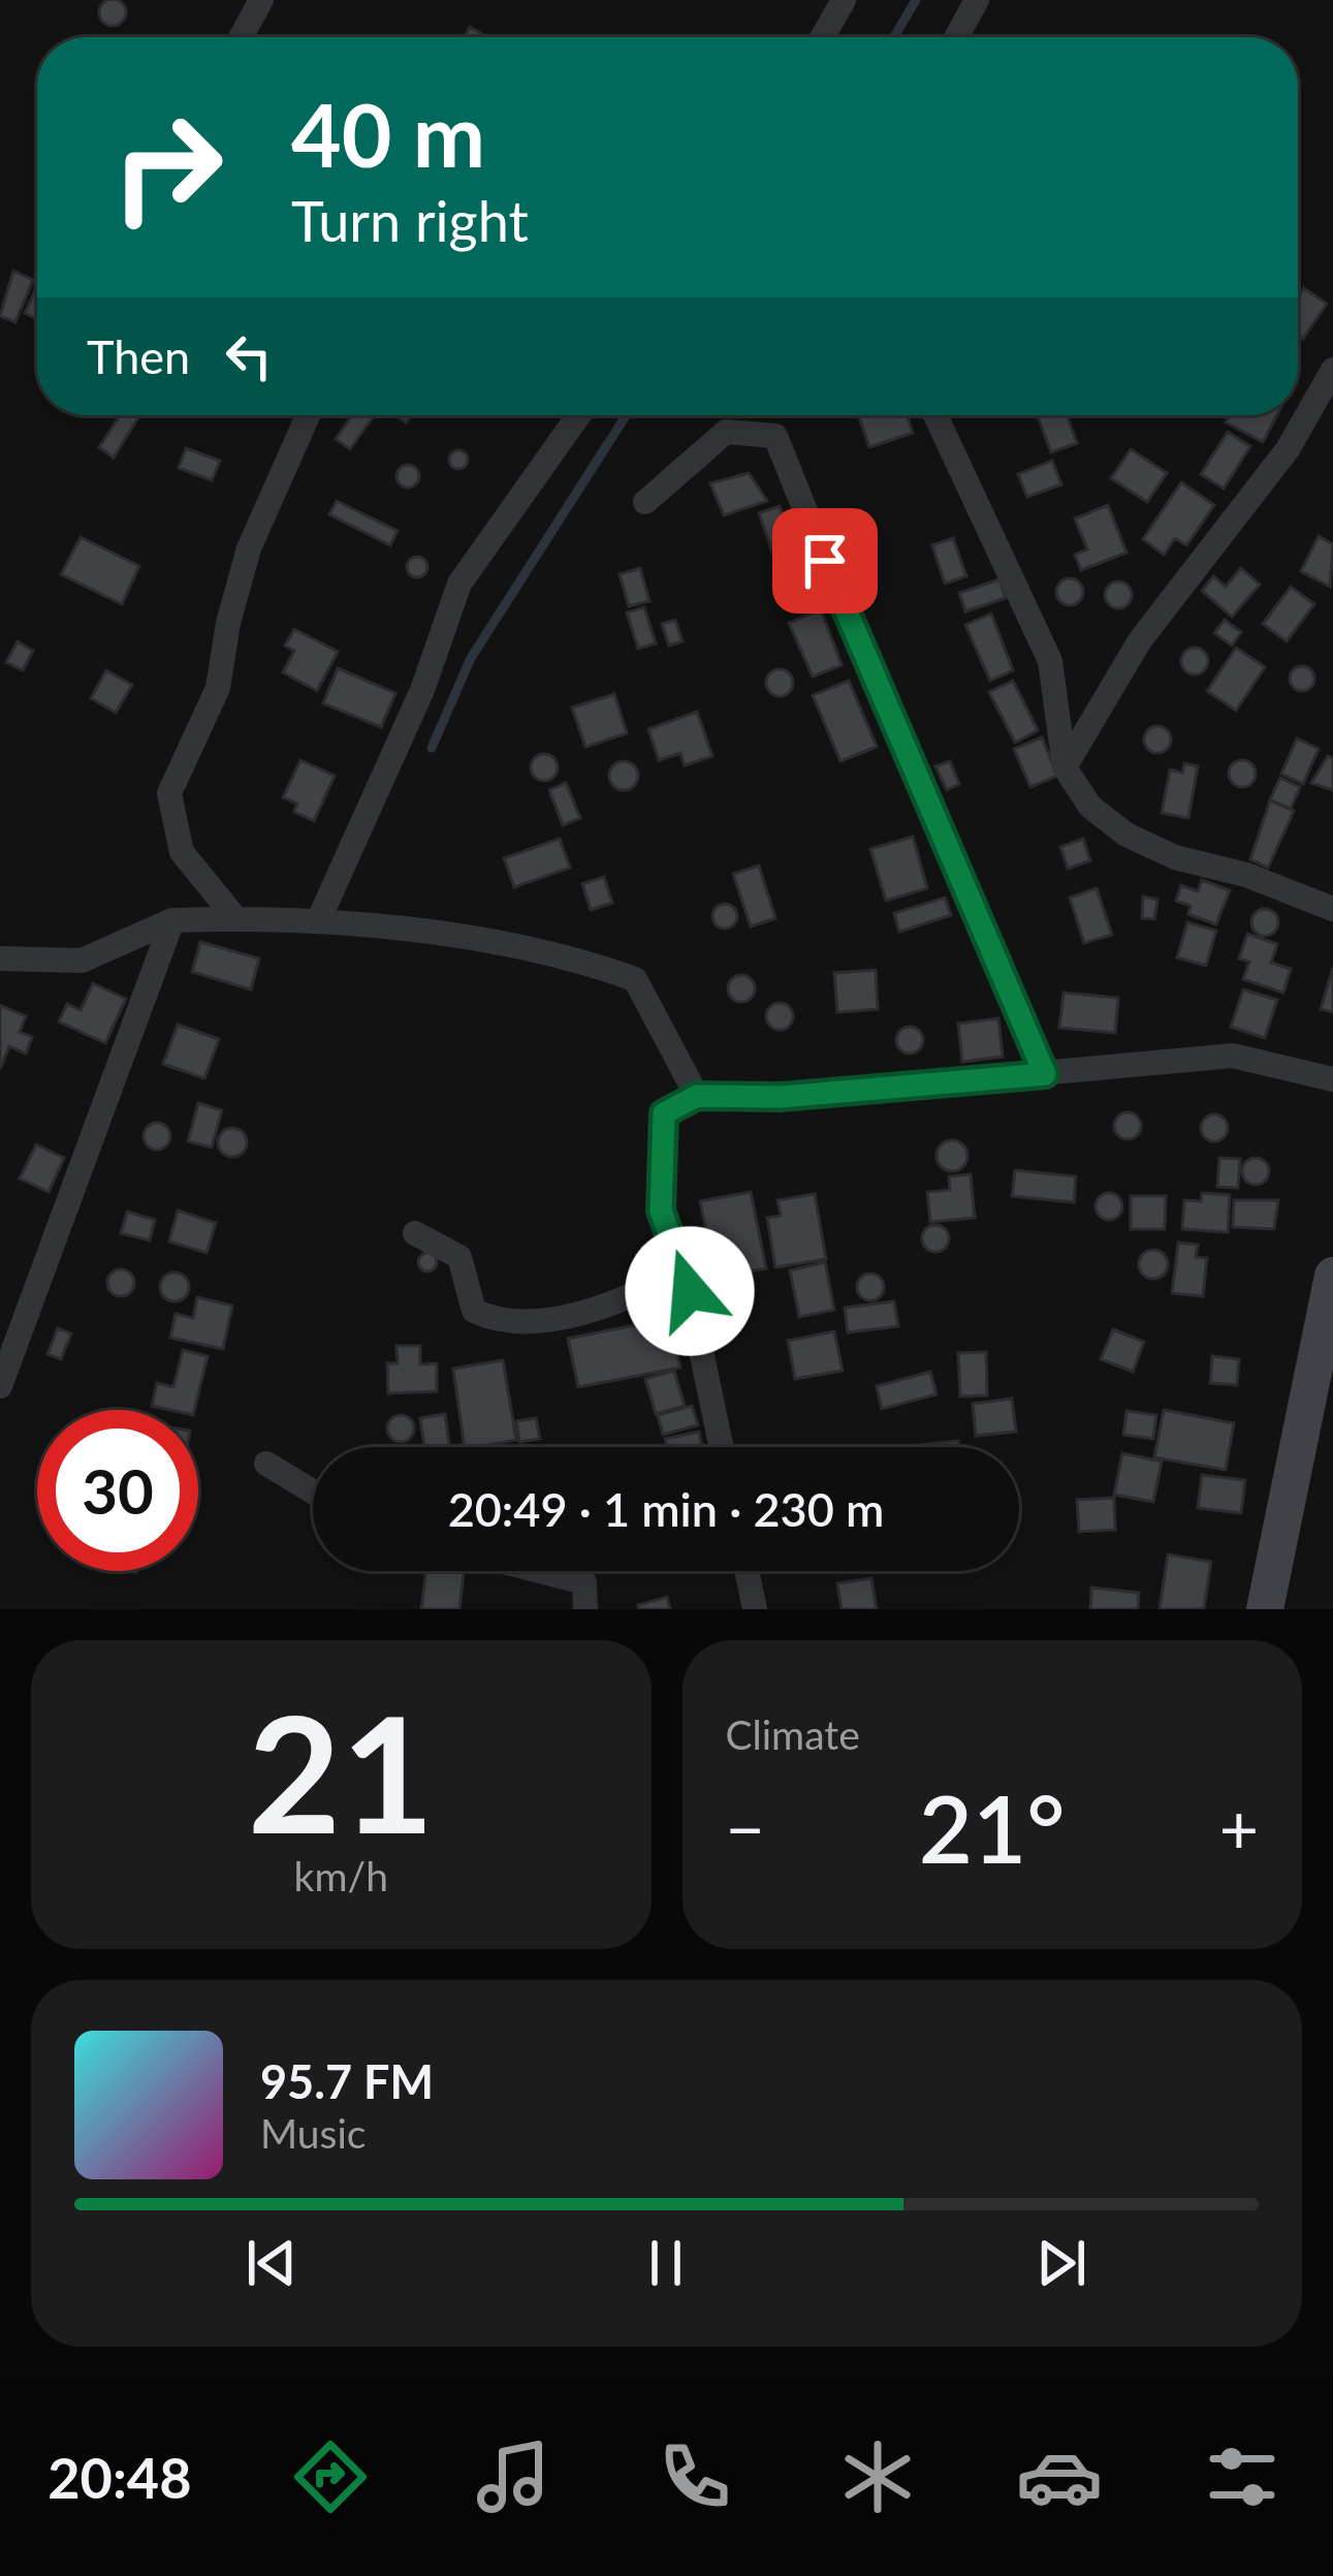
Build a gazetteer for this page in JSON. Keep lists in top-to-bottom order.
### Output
{
  "page": {
    "turn": ["40 m", "Turn right"],
    "then": "Then",
    "limit": "30",
    "trip": "20:49 · 1 min · 230 m",
    "tile": [
      ["21", "km/h"],
      "Climate"
    ],
    "heat": ["−", "21°", "+"],
    "song": ["95.7 FM", "Music"],
    "tabs": "20:48"
  }
}
